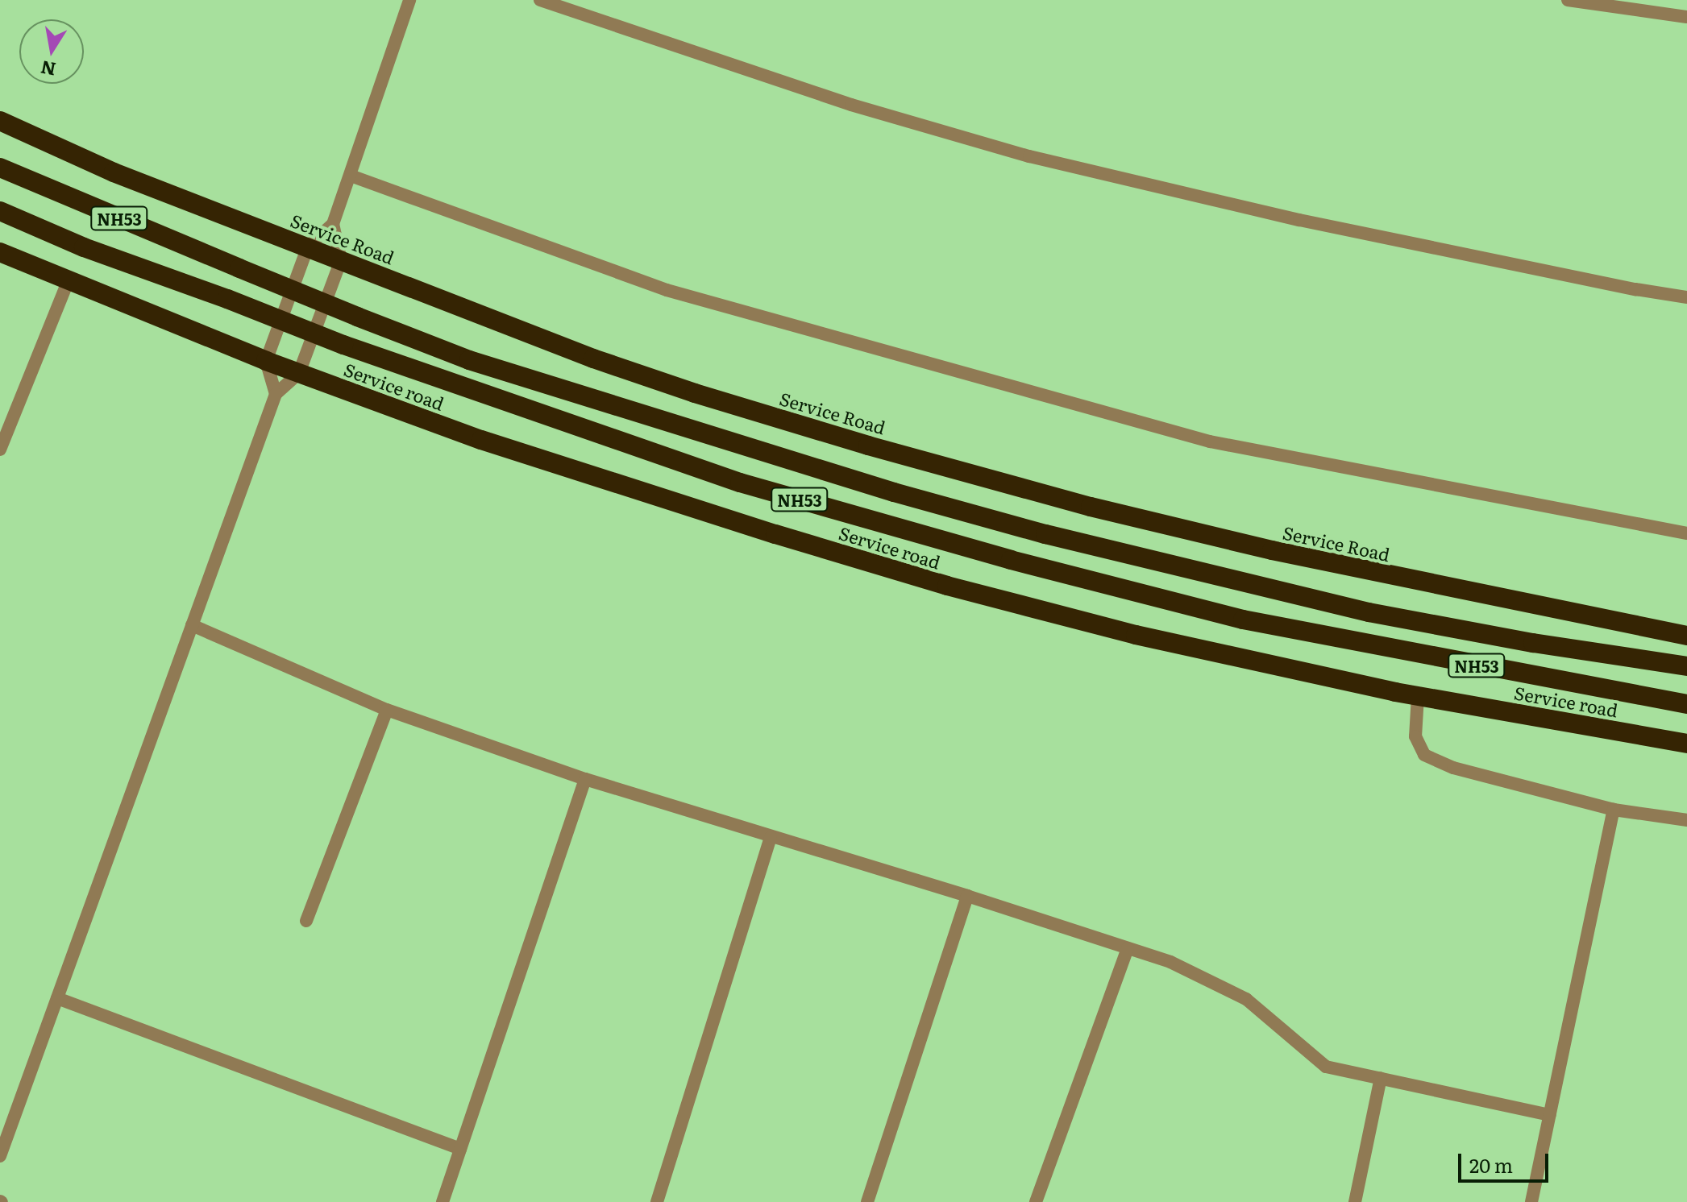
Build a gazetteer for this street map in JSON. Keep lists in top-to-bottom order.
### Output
{
  "streets": {
    "highway": ["NH53", "Service Road", "Service road"]
  },
  "scale_bar": "20 m",
  "north": "bottom"
}
